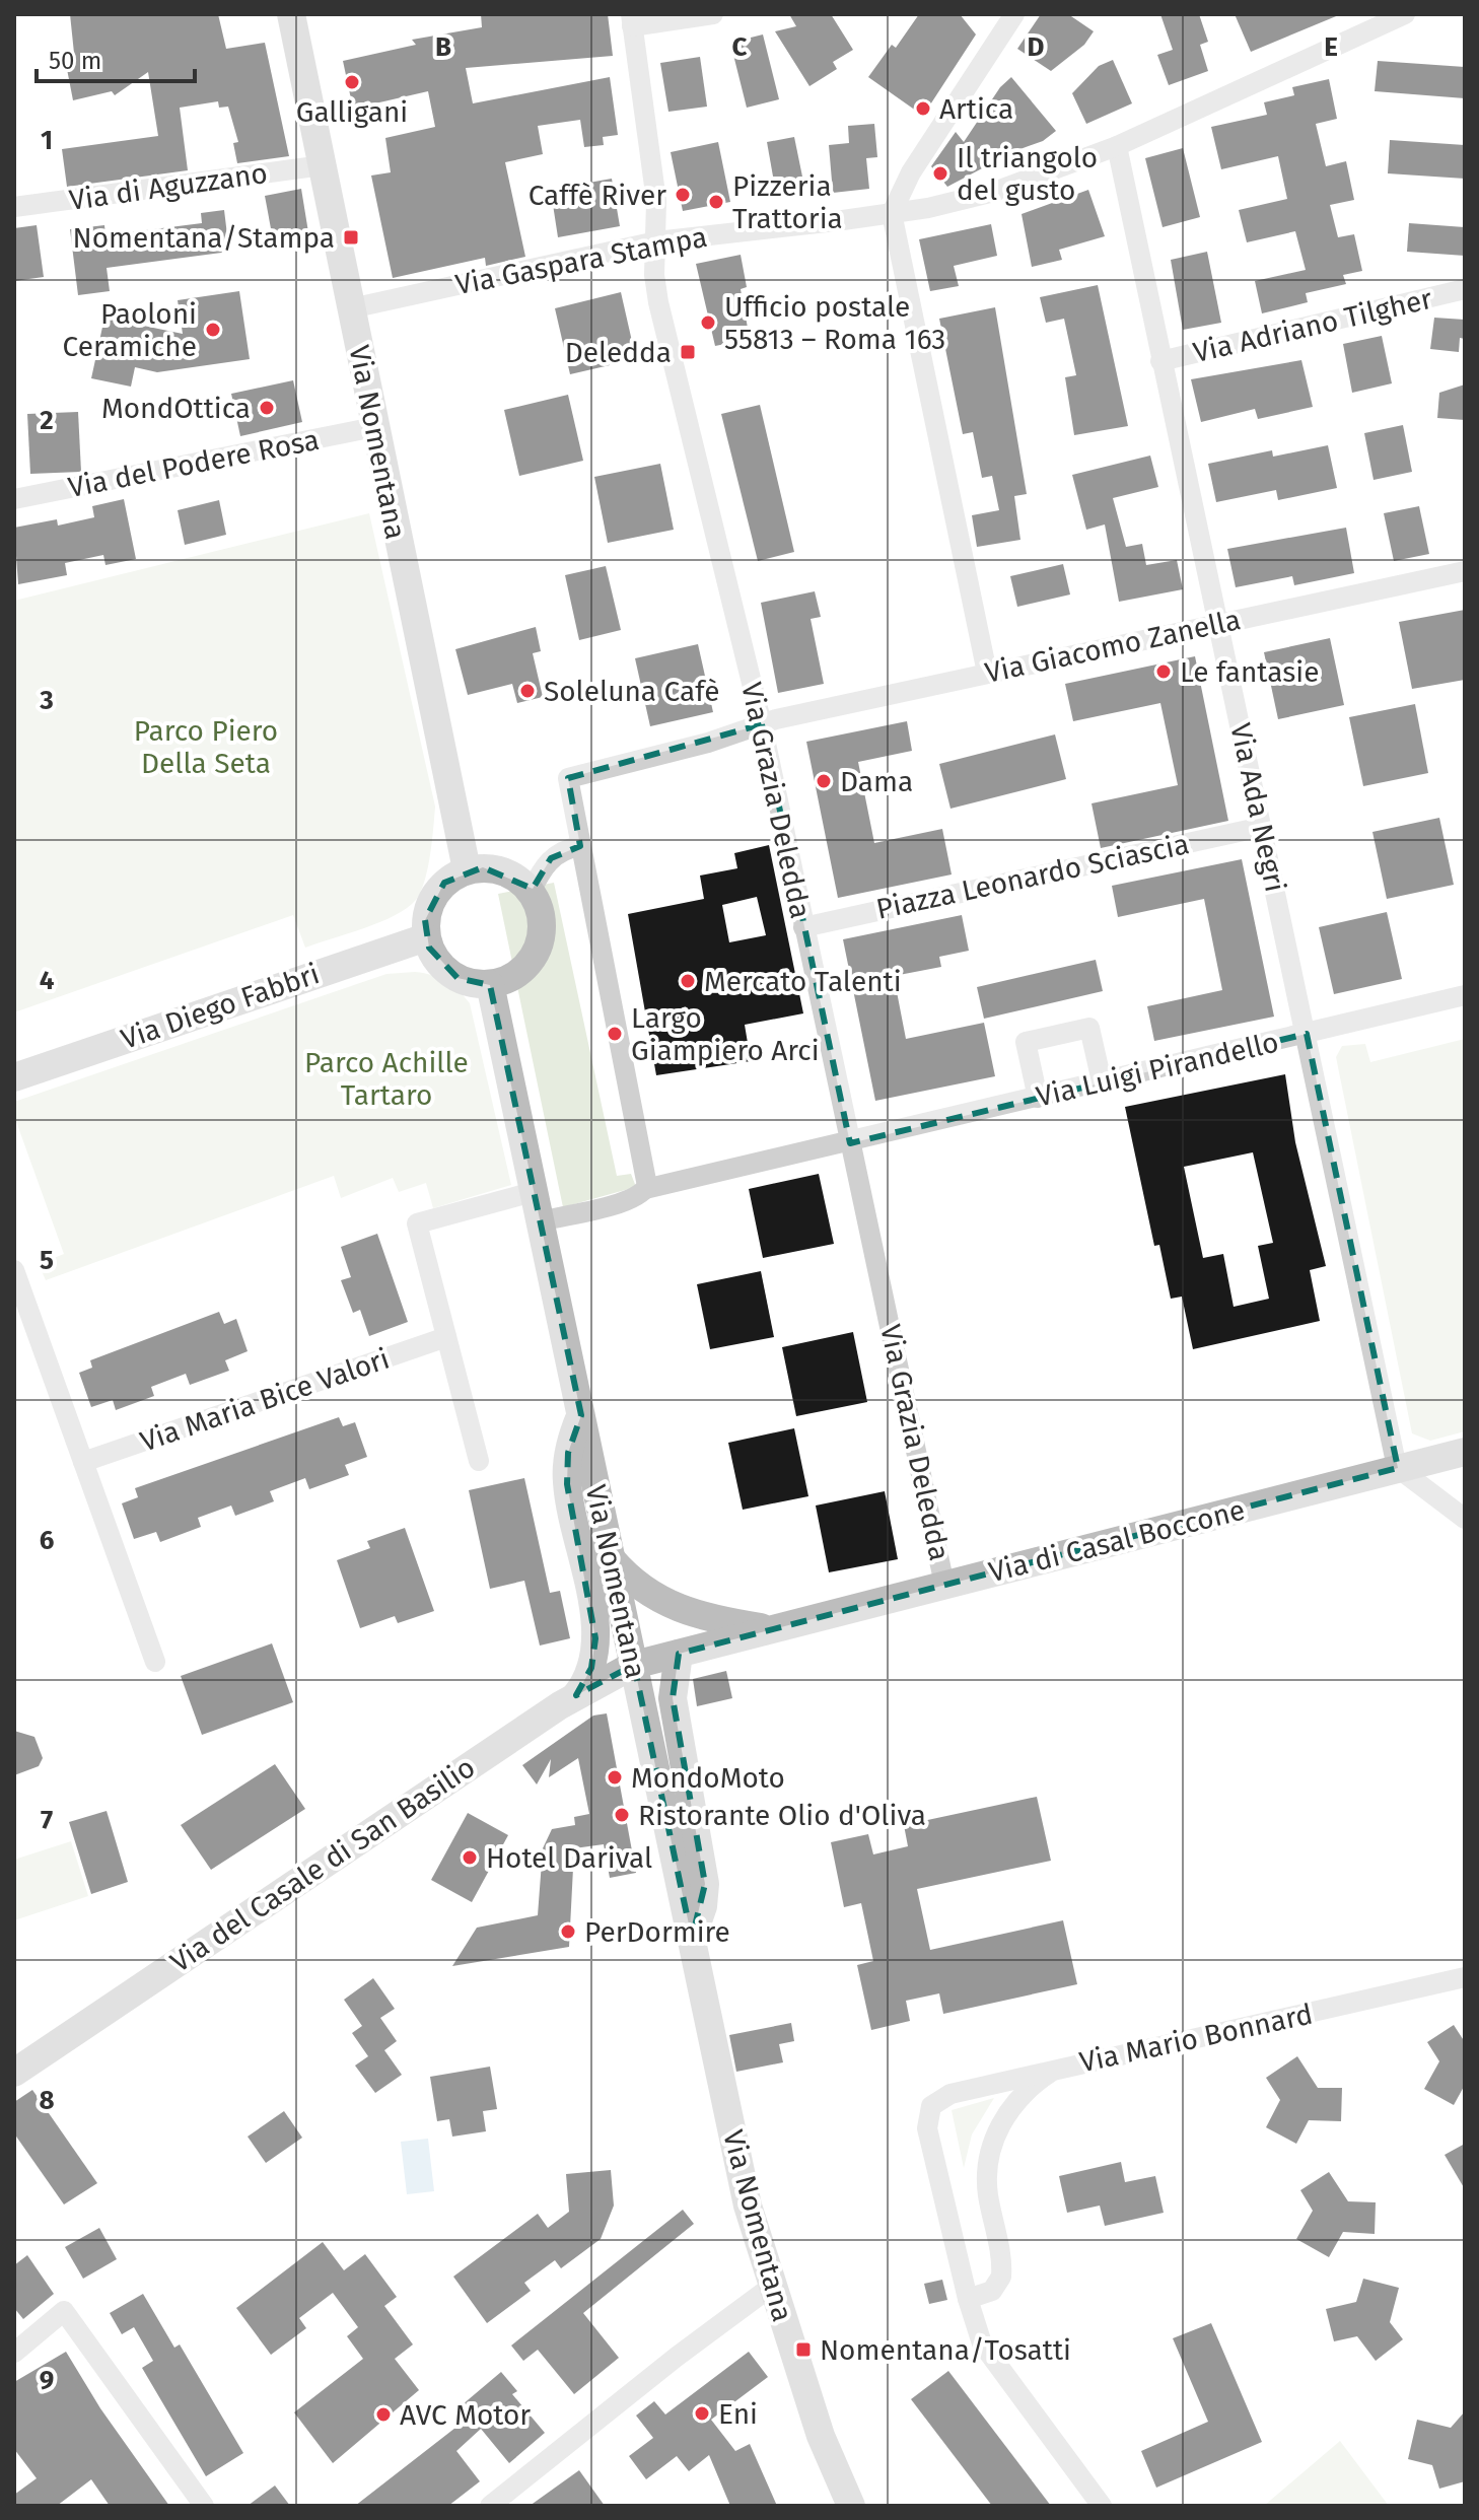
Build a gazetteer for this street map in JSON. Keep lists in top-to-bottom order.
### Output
{
  "streets": {
    "main road": [
      "Via Nomentana",
      "Via Diego Fabbri",
      "Via di Casal Boccone",
      "Via del Casale di San Basilio"
    ],
    "street": [
      "Via di Aguzzano",
      "Via Gaspara Stampa",
      "Via Adriano Tilgher",
      "Via del Podere Rosa",
      "Via Giacomo Zanella",
      "Via Grazia Deledda",
      "Via Ada Negri",
      "Piazza Leonardo Sciascia",
      "Via Luigi Pirandello",
      "Via Maria Bice Valori",
      "Via Mario Bonnard"
    ]
  },
  "crossings": [
    ["Via di Aguzzano", "Via Nomentana"],
    ["Via Gaspara Stampa", "Via Nomentana"],
    ["Via Gaspara Stampa", "Via Grazia Deledda"],
    ["Via Gaspara Stampa", "Via Ada Negri"],
    ["Via Adriano Tilgher", "Via Ada Negri"],
    ["Via Nomentana", "Via del Podere Rosa"],
    ["Via Nomentana", "Via Diego Fabbri"],
    ["Via Nomentana", "Via Luigi Pirandello"],
    ["Via Nomentana", "Via di Casal Boccone"],
    ["Via Nomentana", "Via del Casale di San Basilio"],
    ["Via Giacomo Zanella", "Via Grazia Deledda"],
    ["Via Giacomo Zanella", "Via Ada Negri"],
    ["Via Grazia Deledda", "Piazza Leonardo Sciascia"],
    ["Via Grazia Deledda", "Via Luigi Pirandello"],
    ["Via Grazia Deledda", "Via di Casal Boccone"],
    ["Via Ada Negri", "Piazza Leonardo Sciascia"],
    ["Via Ada Negri", "Via Luigi Pirandello"],
    ["Via Ada Negri", "Via di Casal Boccone"],
    ["Via di Casal Boccone", "Via del Casale di San Basilio"]
  ],
  "parks": ["Parco Piero Della Seta", "Parco Achille Tartaro"],
  "places": {
    "other": [
      "Galligani",
      "Artica",
      "Il triangolo del gusto",
      "Caffè River",
      "Pizzeria Trattoria",
      "Ufficio postale 55813 – Roma 163",
      "Paoloni Ceramiche",
      "MondOttica",
      "Le fantasie",
      "Soleluna Cafè",
      "Dama",
      "Mercato Talenti",
      "Largo Giampiero Arci",
      "MondoMoto",
      "Ristorante Olio d'Oliva",
      "Hotel Darival",
      "PerDormire",
      "Eni",
      "AVC Motor"
    ],
    "transit": ["Nomentana/Stampa", "Deledda", "Nomentana/Tosatti"]
  },
  "scale_bar": "50 m",
  "grid": {
    "columns": [
      "B",
      "C",
      "D",
      "E"
    ],
    "rows": [
      "1",
      "2",
      "3",
      "4",
      "5",
      "6",
      "7",
      "8",
      "9"
    ]
  }
}
